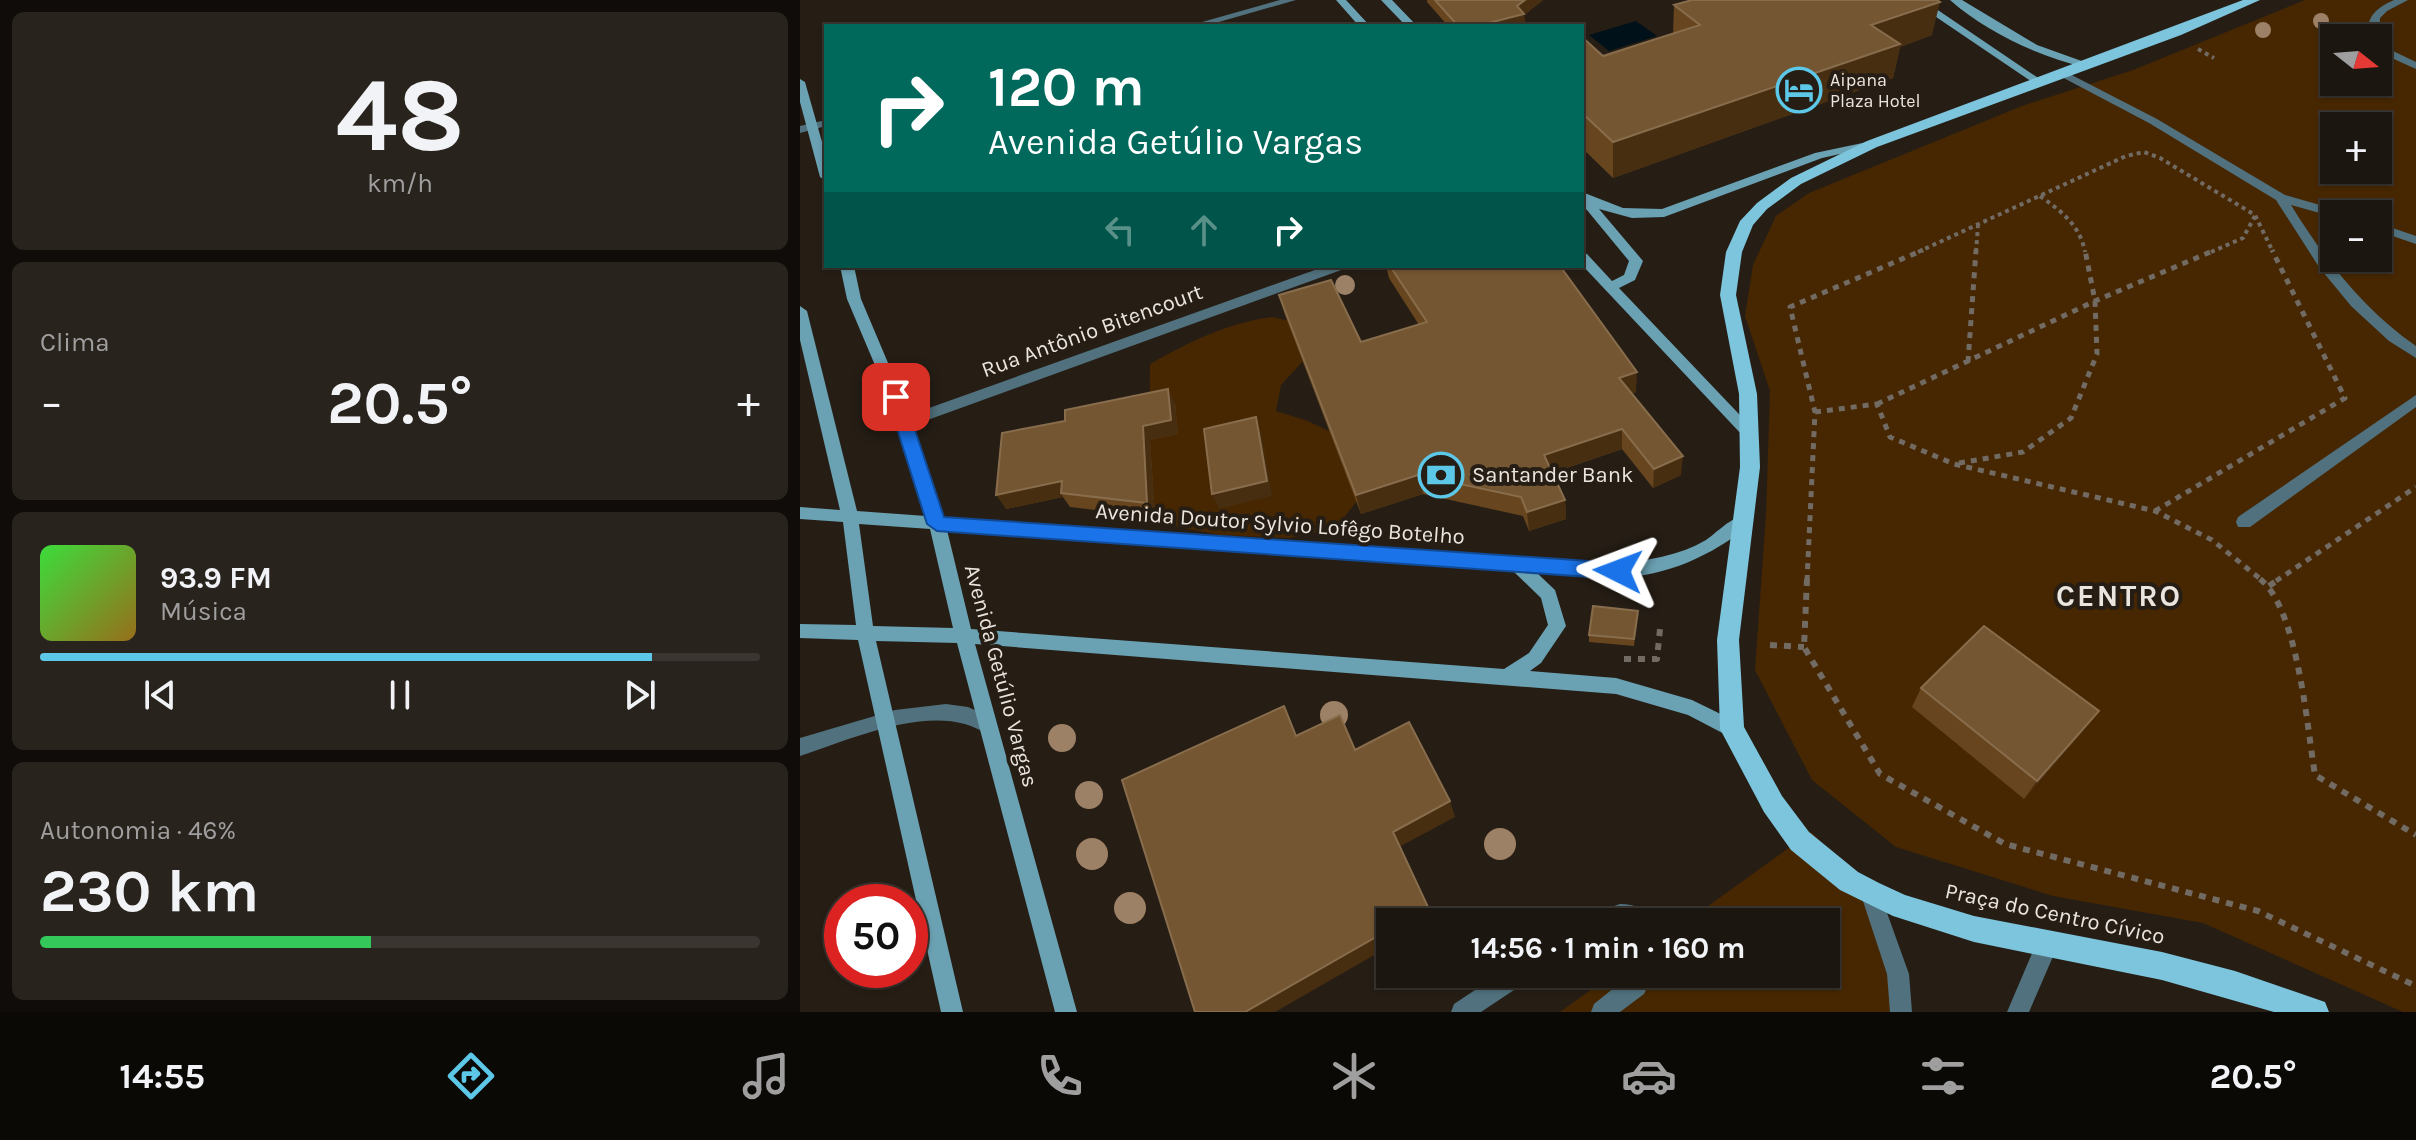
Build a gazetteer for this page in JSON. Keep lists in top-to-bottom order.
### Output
{
  "streets": {
    "main road": ["Avenida Doutor Sylvio Lofêgo Botelho", "Avenida Getúlio Vargas", "Praça do Centro Cívico"],
    "street": ["Rua Antônio Bitencourt"]
  },
  "crossings": [
    ["Rua Antônio Bitencourt", "Avenida Getúlio Vargas"],
    ["Avenida Doutor Sylvio Lofêgo Botelho", "Avenida Getúlio Vargas"],
    ["Avenida Doutor Sylvio Lofêgo Botelho", "Praça do Centro Cívico"]
  ],
  "districts": ["CENTRO"],
  "places": {
    "hotel": ["Aipana Plaza Hotel"],
    "bank": ["Santander Bank"]
  },
  "north": "right",
  "page": {
    "tile": [
      ["48", "km/h"],
      "Clima",
      ["Autonomia · 46%", "230 km"]
    ],
    "map_buttons": ["+", "−"],
    "turn": ["120 m", "Avenida Getúlio Vargas"],
    "heat": ["−", "20.5°", "+"],
    "song": ["93.9 FM", "Música"],
    "limit": "50",
    "trip": "14:56 · 1 min · 160 m",
    "tabs": ["14:55", "20.5°"]
  }
}
